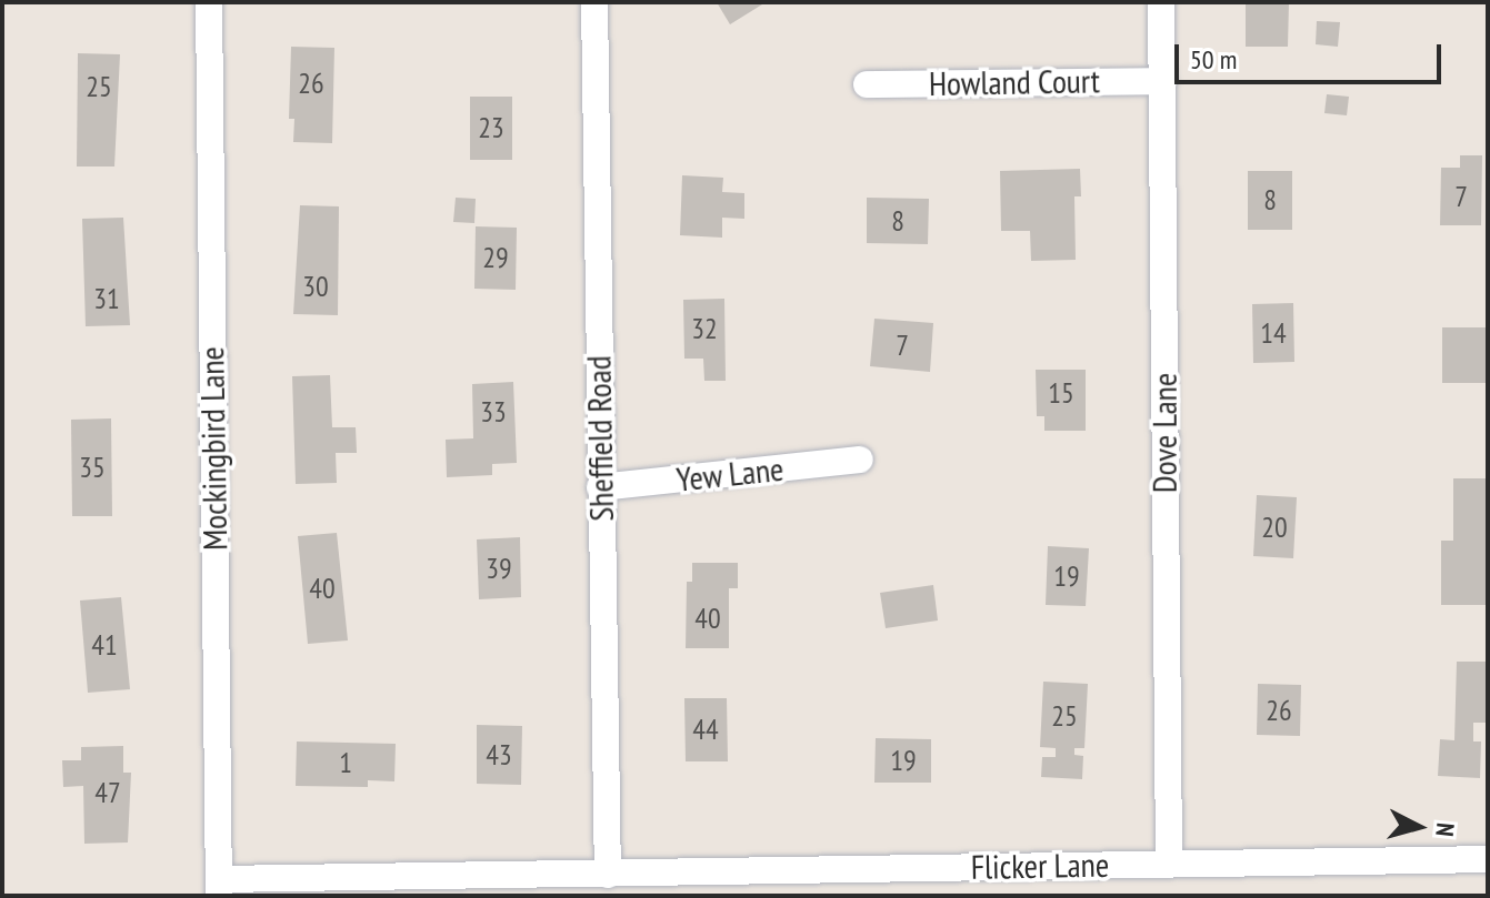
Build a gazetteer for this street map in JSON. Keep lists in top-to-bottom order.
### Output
{
  "streets": {
    "street": [
      "Howland Court",
      "Dove Lane",
      "Sheffield Road",
      "Mockingbird Lane",
      "Yew Lane",
      "Flicker Lane"
    ]
  },
  "crossings": [
    ["Howland Court", "Dove Lane"],
    ["Dove Lane", "Flicker Lane"],
    ["Sheffield Road", "Yew Lane"],
    ["Sheffield Road", "Flicker Lane"],
    ["Mockingbird Lane", "Flicker Lane"]
  ],
  "house_numbers": [
    "26",
    "25",
    "23",
    "7",
    "8",
    "8",
    "29",
    "30",
    "31",
    "32",
    "14",
    "7",
    "15",
    "33",
    "35",
    "20",
    "39",
    "19",
    "40",
    "40",
    "41",
    "26",
    "25",
    "44",
    "43",
    "19",
    "1",
    "47"
  ],
  "scale_bar": "50 m",
  "north": "right"
}
